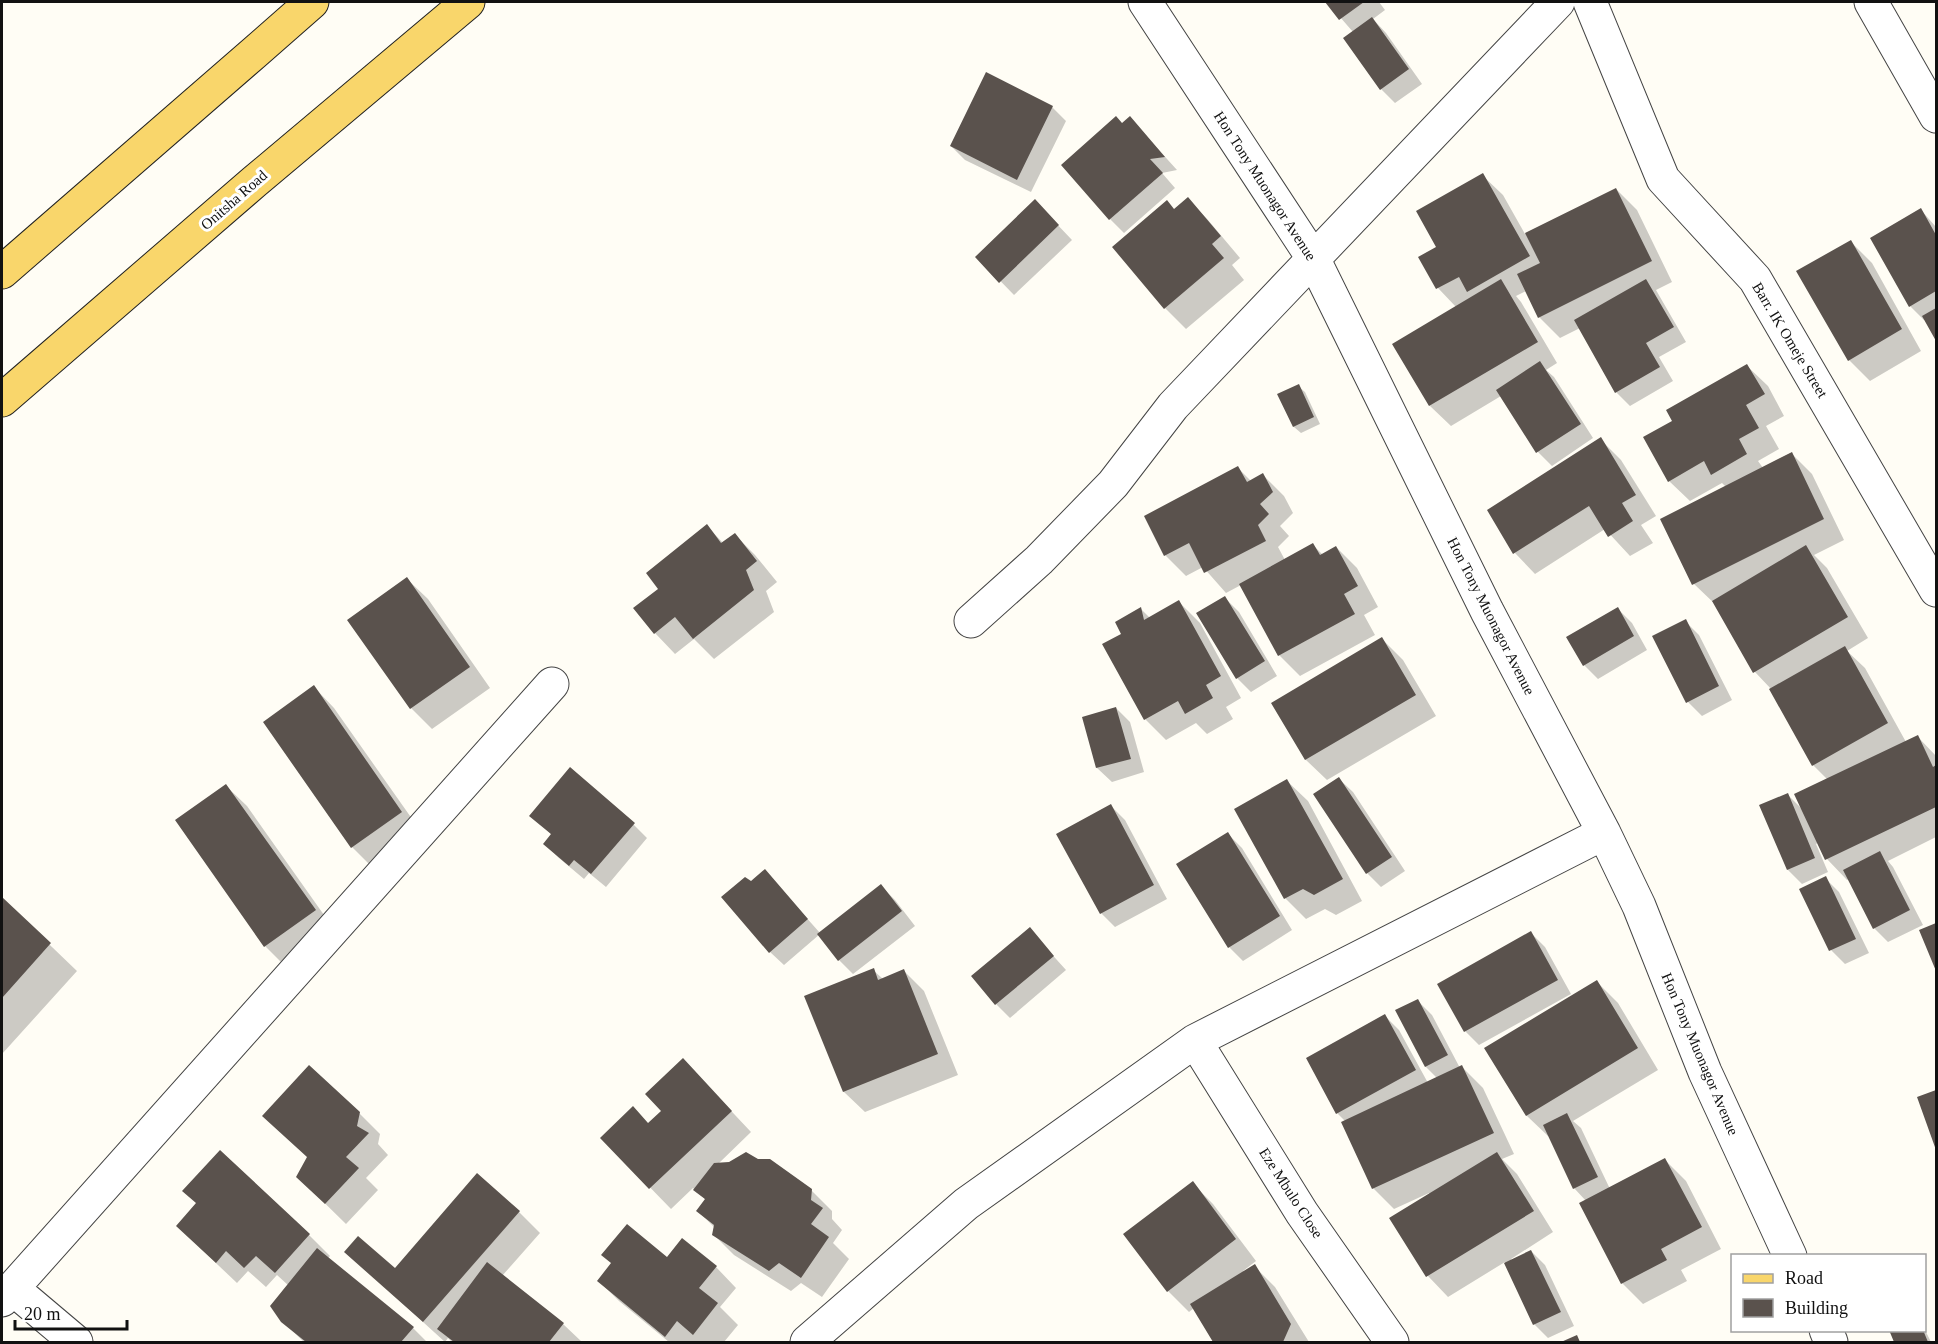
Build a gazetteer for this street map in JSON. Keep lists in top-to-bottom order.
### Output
{
  "streets": {
    "main road": ["Onitsha Road"],
    "street": ["Hon Tony Muonagor Avenue", "Barr. IK Omeje Street", "Eze Mbulo Close"]
  },
  "legend": ["Road", "Building"],
  "scale_bar": "20 m"
}
